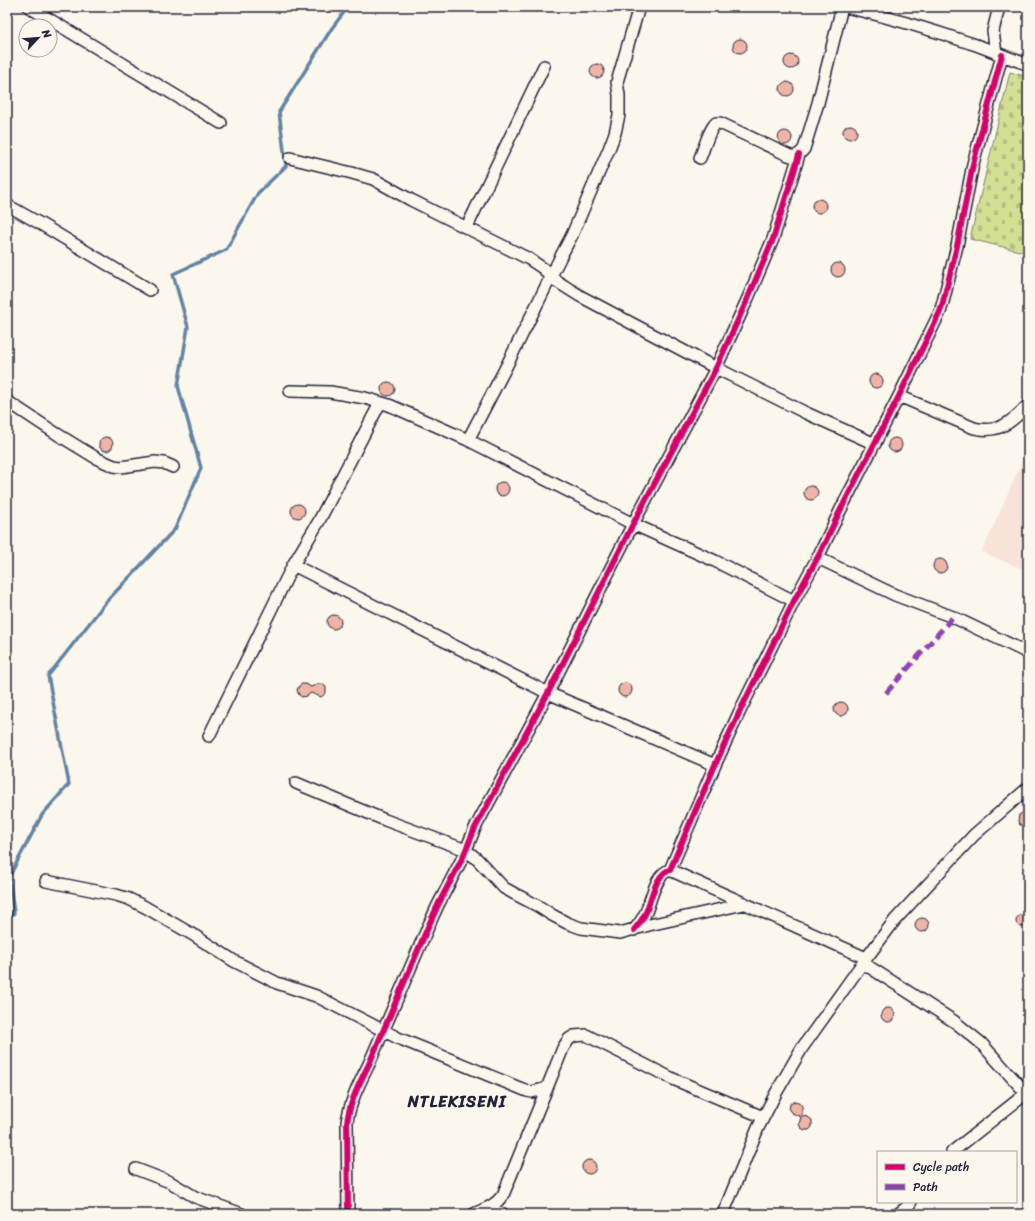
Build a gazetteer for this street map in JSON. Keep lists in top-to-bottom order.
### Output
{
  "districts": ["NTLEKISENI"],
  "legend": ["Cycle path", "Path"],
  "north": "top right"
}
